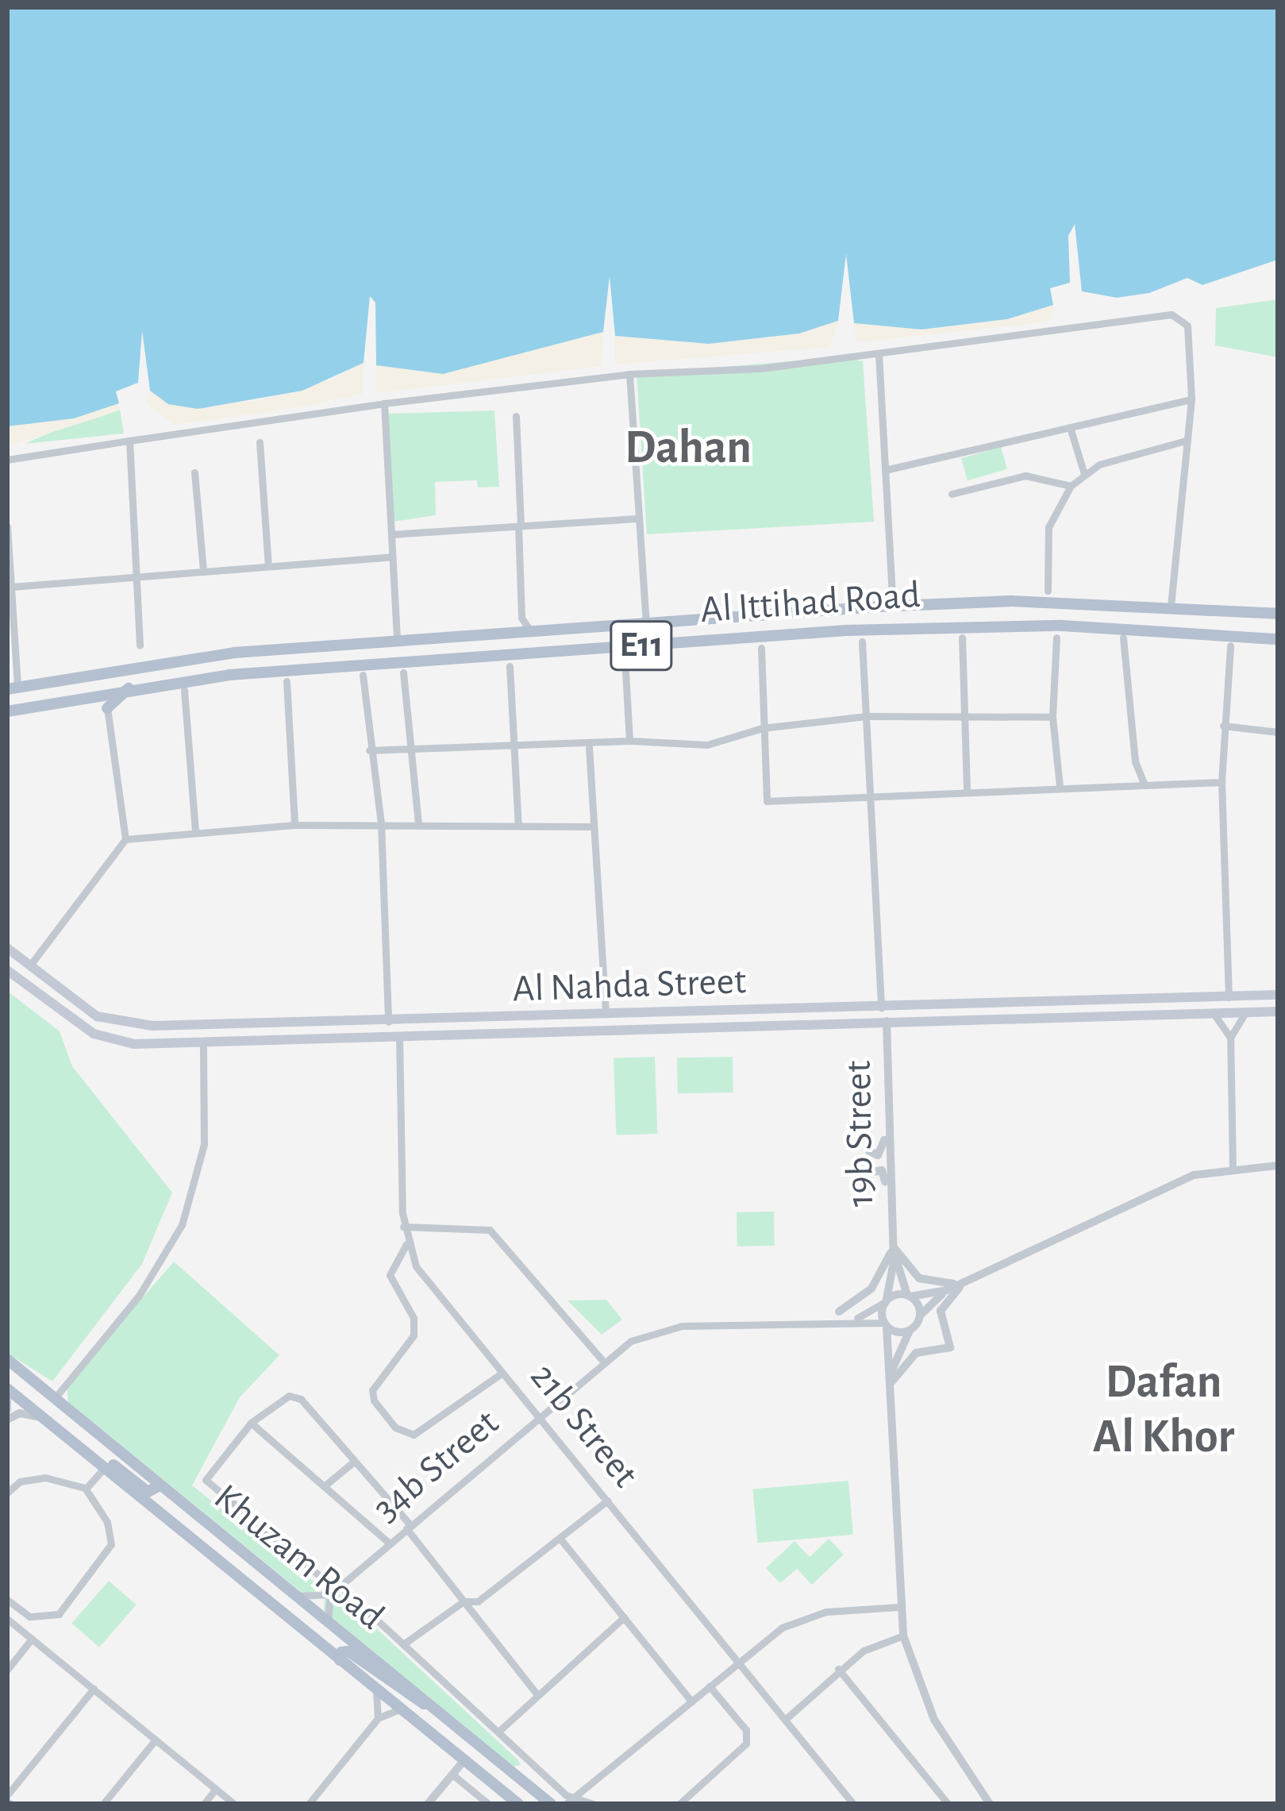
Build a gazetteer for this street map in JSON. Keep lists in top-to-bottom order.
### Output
{
  "streets": {
    "main road": [
      "Al Ittihad Road",
      "E11",
      "Al Nahda Street",
      "Khuzam Road"
    ],
    "street": ["19b Street", "21b Street", "34b Street"]
  },
  "crossings": [
    ["Al Nahda Street", "19b Street"],
    ["Al Nahda Street", "21b Street"],
    ["19b Street", "34b Street"],
    ["21b Street", "34b Street"]
  ],
  "districts": ["Dahan", "Dafan Al Khor"]
}
